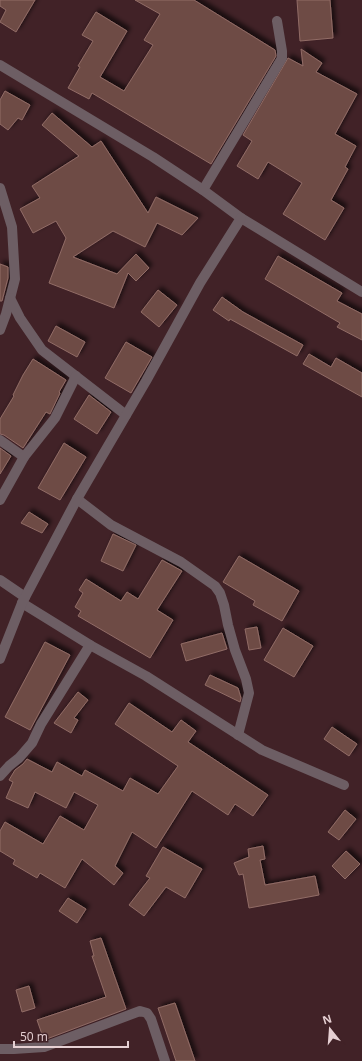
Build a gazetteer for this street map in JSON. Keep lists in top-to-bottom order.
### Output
{
  "scale_bar": "50 m",
  "north": "top"
}
